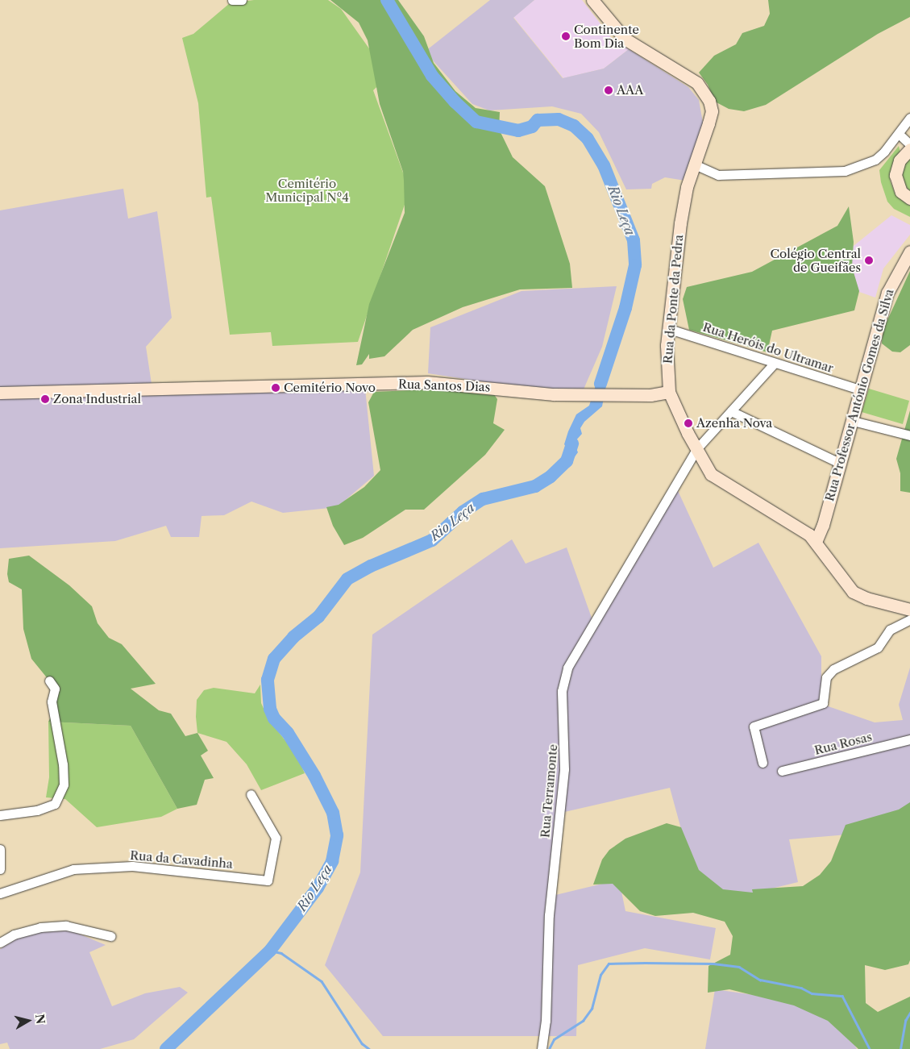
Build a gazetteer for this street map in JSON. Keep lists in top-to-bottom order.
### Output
{
  "streets": {
    "street": [
      "Rua da Ponte da Pedra",
      "Rua Heróis do Ultramar",
      "Rua Santos Dias",
      "Rua Professor António Gomes da Silva",
      "Rua Rosas",
      "Rua Terramonte",
      "Rua da Cavadinha"
    ]
  },
  "crossings": [
    ["Rua da Ponte da Pedra", "Rua Heróis do Ultramar"],
    ["Rua da Ponte da Pedra", "Rua Santos Dias"],
    ["Rua da Ponte da Pedra", "Rua Professor António Gomes da Silva"],
    ["Rua da Ponte da Pedra", "Rua Terramonte"],
    ["Rua Heróis do Ultramar", "Rua Professor António Gomes da Silva"],
    ["Rua Heróis do Ultramar", "Rua Terramonte"]
  ],
  "water": ["Rio Leça"],
  "parks": ["Cemitério Municipal Nº4"],
  "places": [
    "Continente Bom Dia",
    "AAA",
    "Colégio Central de Gueifães",
    "Cemitério Novo",
    "Zona Industrial",
    "Azenha Nova"
  ],
  "north": "right"
}
